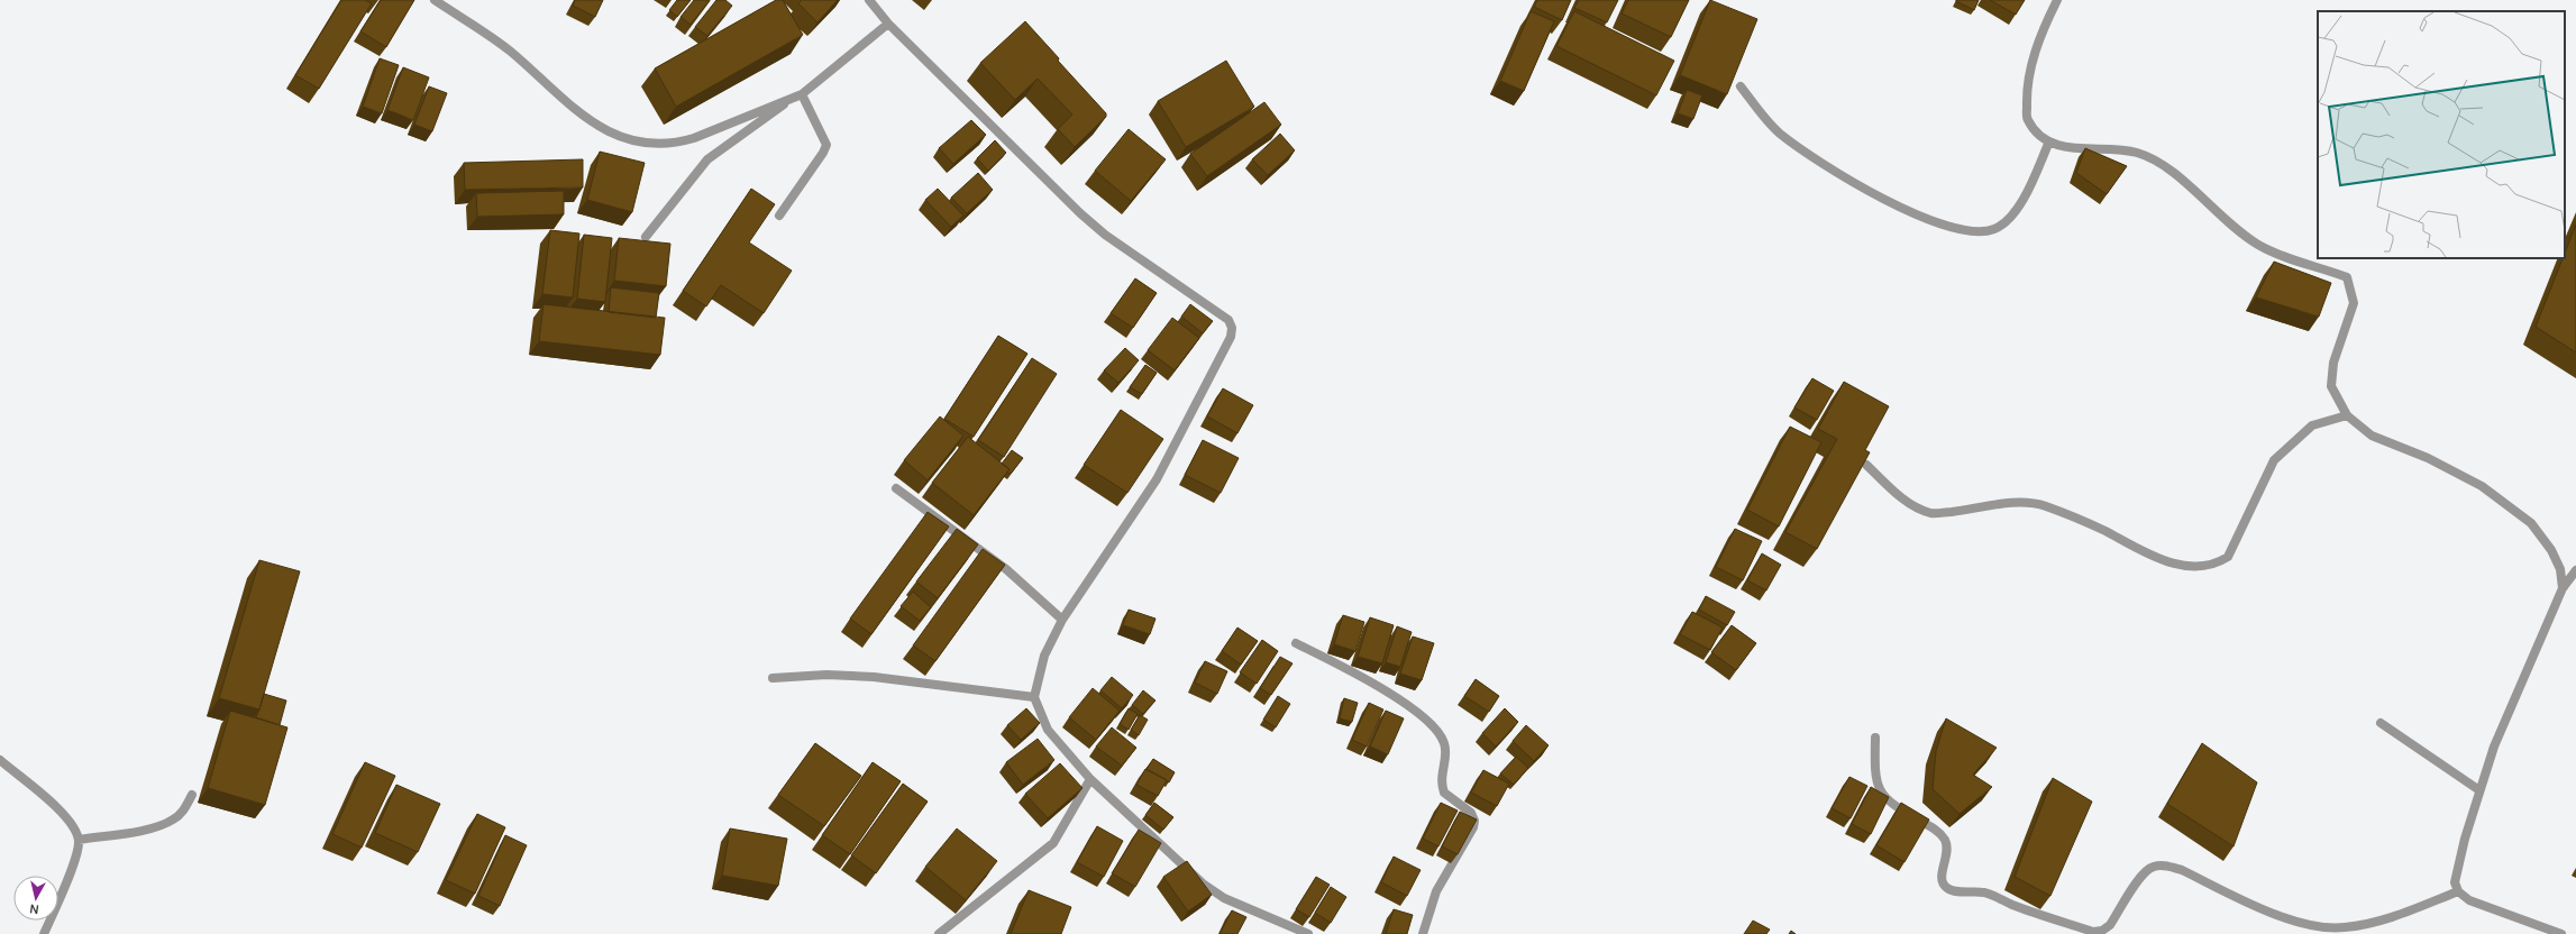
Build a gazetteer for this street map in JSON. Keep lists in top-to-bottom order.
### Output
{
  "north": "bottom"
}
